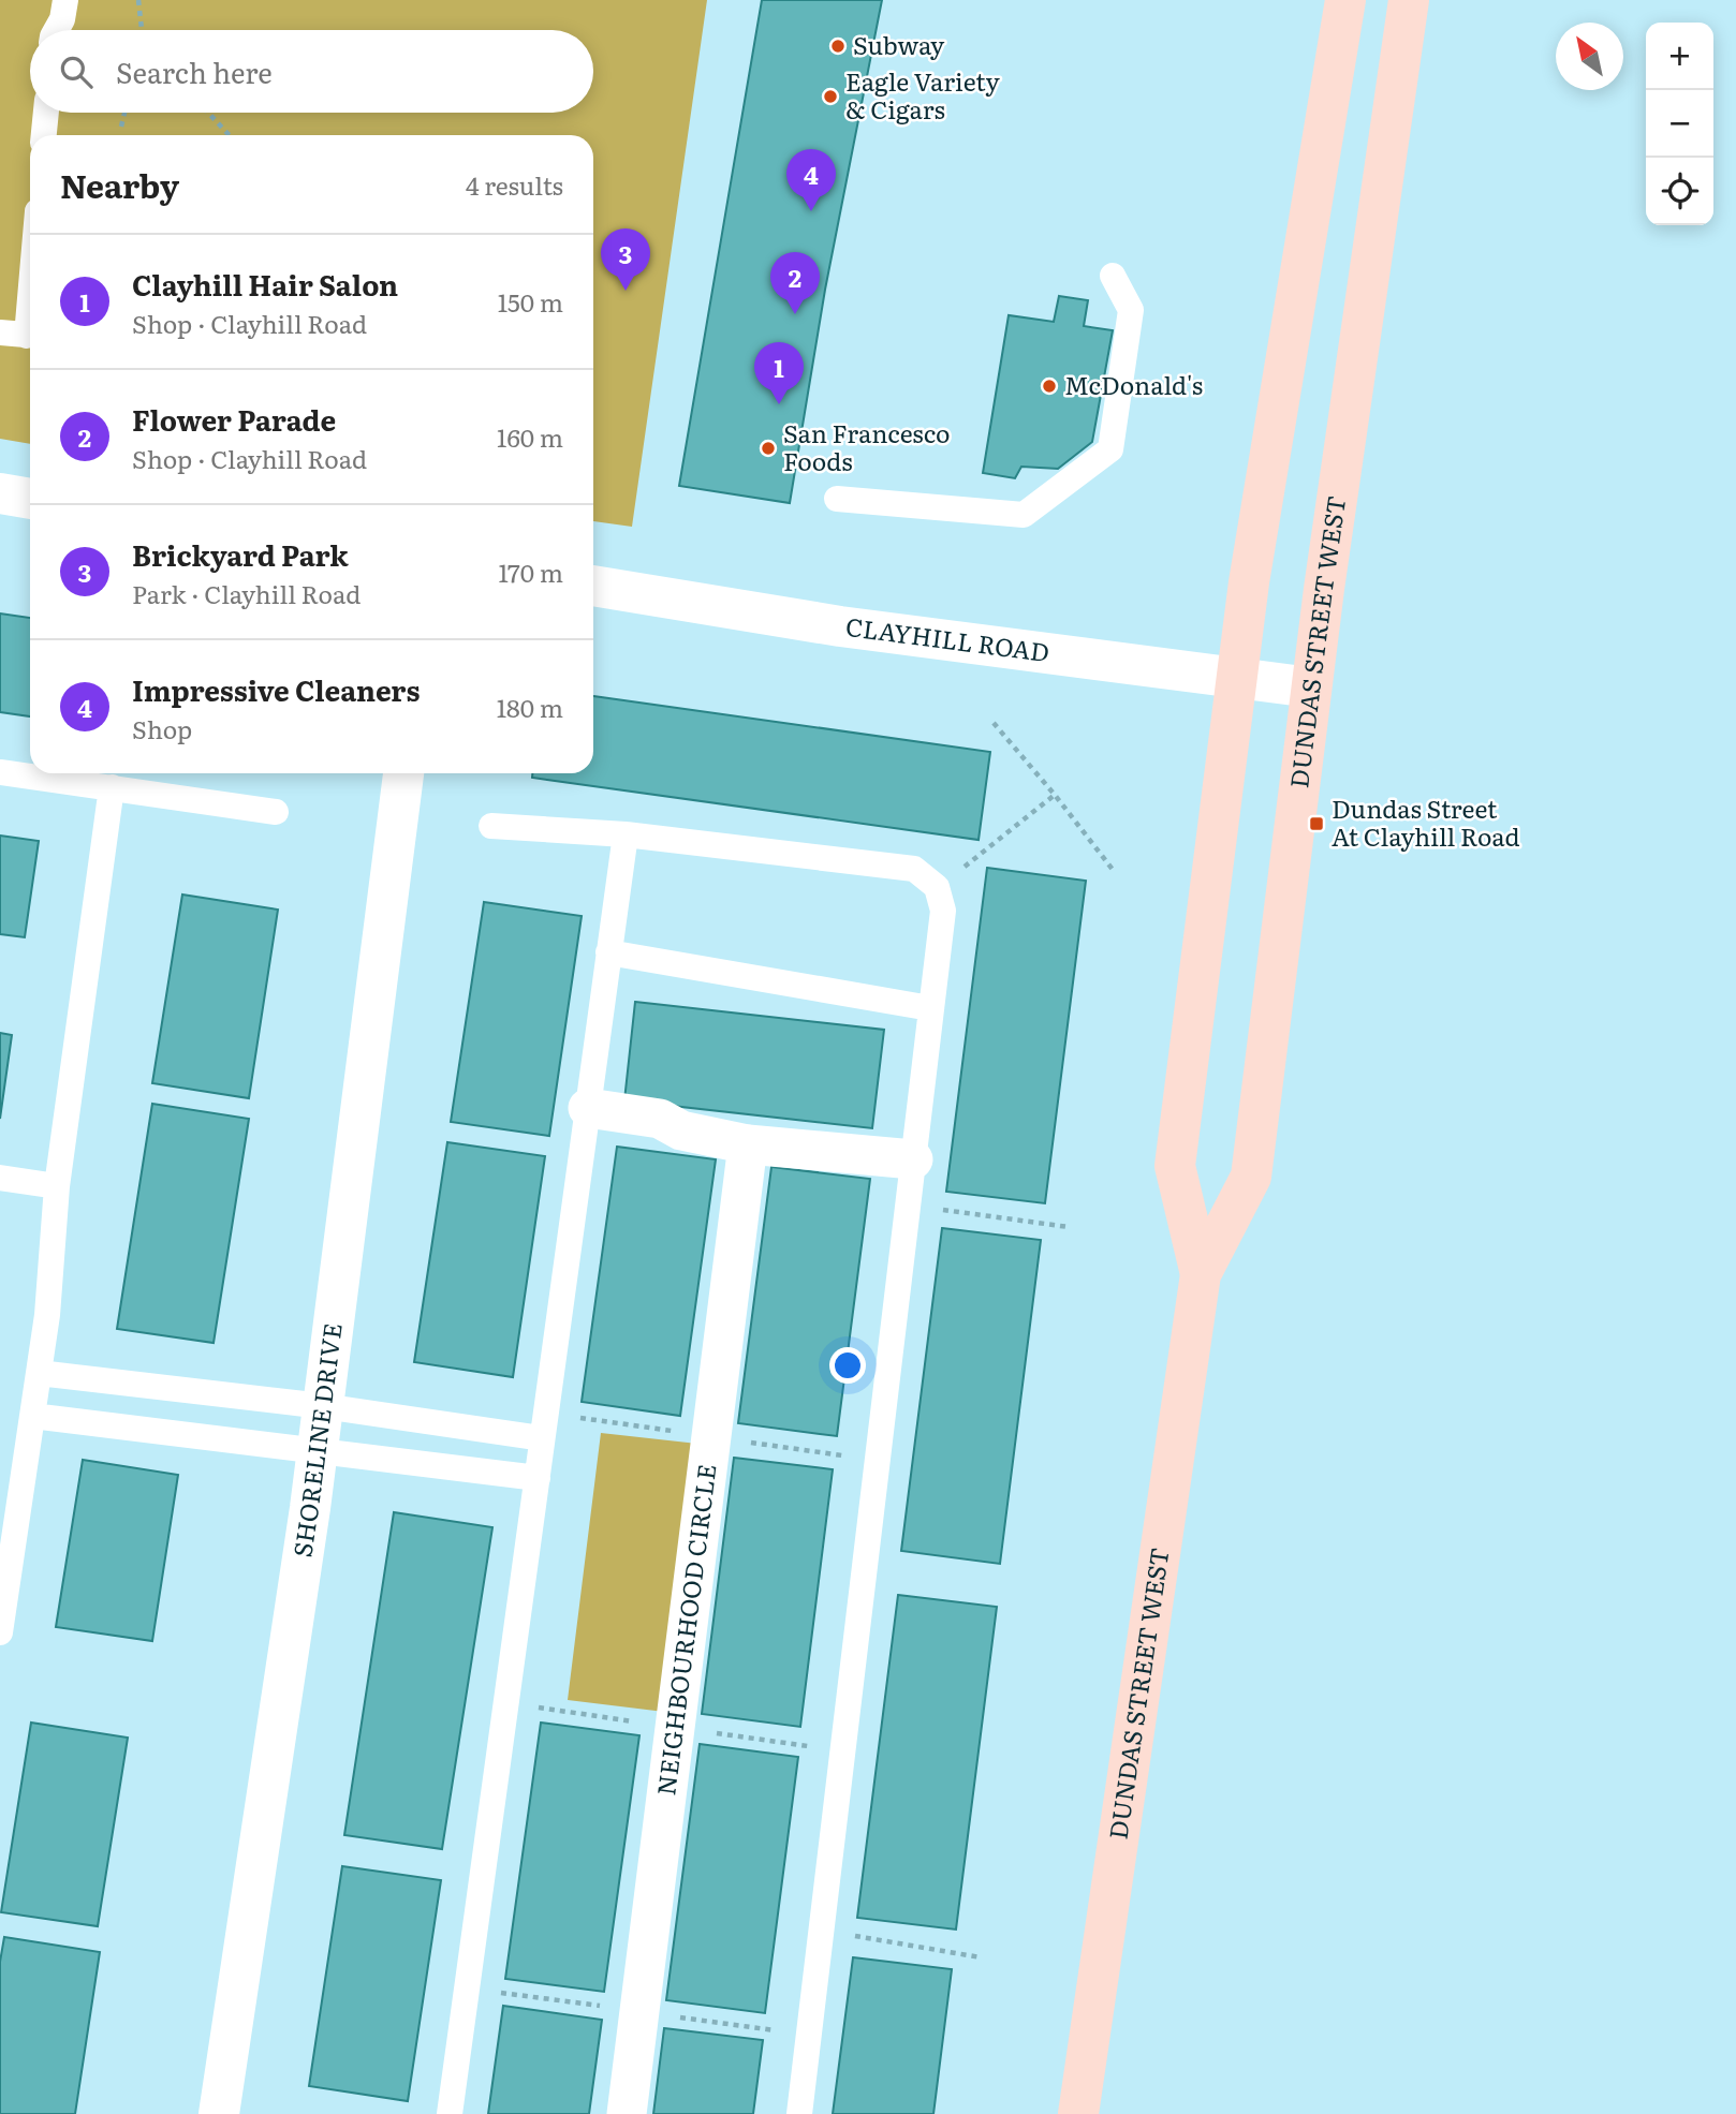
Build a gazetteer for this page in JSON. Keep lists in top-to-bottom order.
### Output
{
  "streets": {
    "main road": ["DUNDAS STREET WEST"],
    "street": ["CLAYHILL ROAD", "SHORELINE DRIVE", "NEIGHBOURHOOD CIRCLE"]
  },
  "crossings": [
    ["CLAYHILL ROAD", "DUNDAS STREET WEST"]
  ],
  "places": {
    "other": [
      "Subway",
      "Eagle Variety & Cigars",
      "McDonald's",
      "San Francesco Foods"
    ],
    "transit": ["Dundas Street At Clayhill Road"]
  },
  "north": "top left",
  "page": {
    "map_buttons": ["+", "−"],
    "search": "Search here",
    "heading": ["Nearby", "4 results"],
    "pins": [
      "4",
      "3",
      "2",
      "1"
    ],
    "list": [
      {
        "mark": "1",
        "name": "Clayhill Hair Salon",
        "note": "Shop · Clayhill Road",
        "value": "150 m"
      },
      {
        "mark": "2",
        "name": "Flower Parade",
        "note": "Shop · Clayhill Road",
        "value": "160 m"
      },
      {
        "mark": "3",
        "name": "Brickyard Park",
        "note": "Park · Clayhill Road",
        "value": "170 m"
      },
      {
        "mark": "4",
        "name": "Impressive Cleaners",
        "note": "Shop",
        "value": "180 m"
      }
    ]
  }
}
